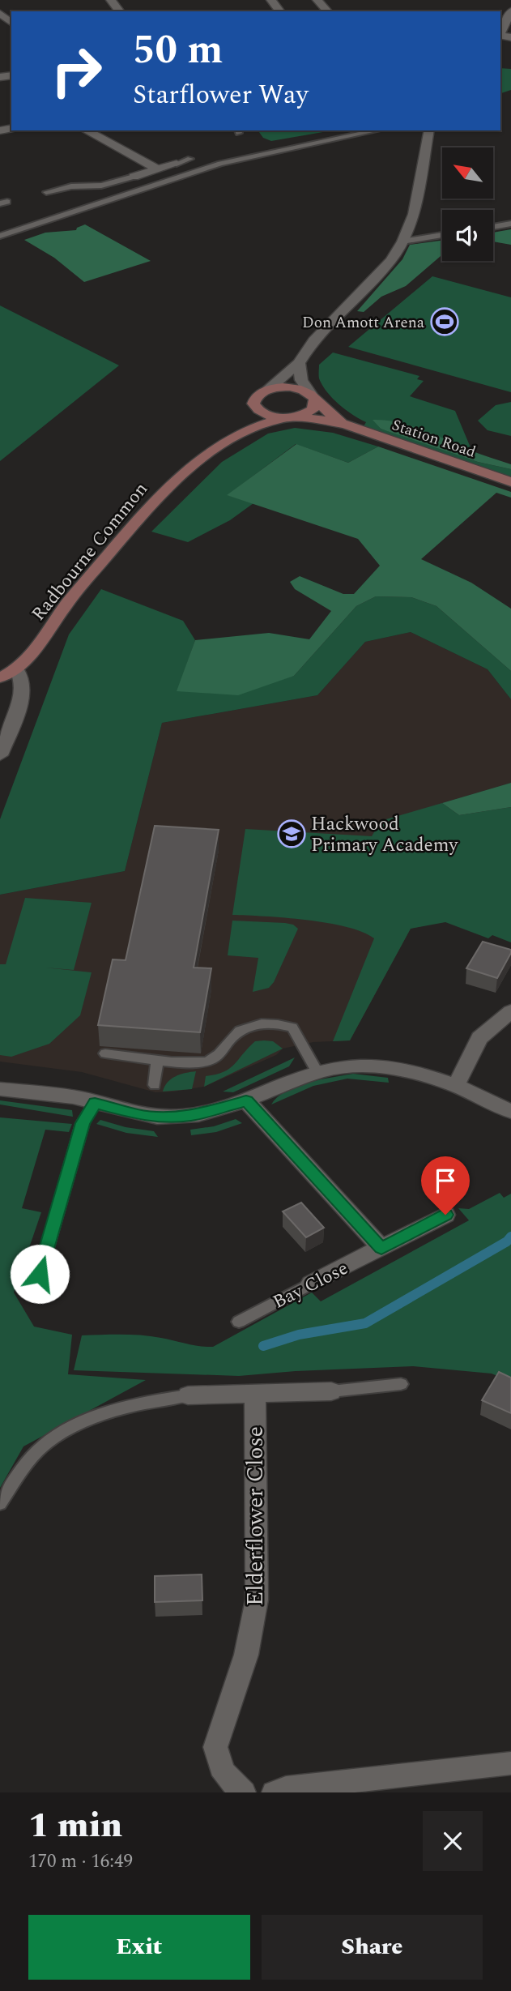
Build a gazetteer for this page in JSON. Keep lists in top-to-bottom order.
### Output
{
  "streets": {
    "main road": ["Station Road", "Radbourne Common"],
    "street": ["Bay Close", "Elderflower Close"]
  },
  "crossings": [
    ["Station Road", "Radbourne Common"]
  ],
  "places": {
    "sports": ["Don Amott Arena"],
    "school or university": ["Hackwood Primary Academy"]
  },
  "north": "top left",
  "page": {
    "turn": ["50 m", "Starflower Way"],
    "heading": ["1 min", "170 m · 16:49"],
    "buttons": ["Exit", "Share"]
  }
}
